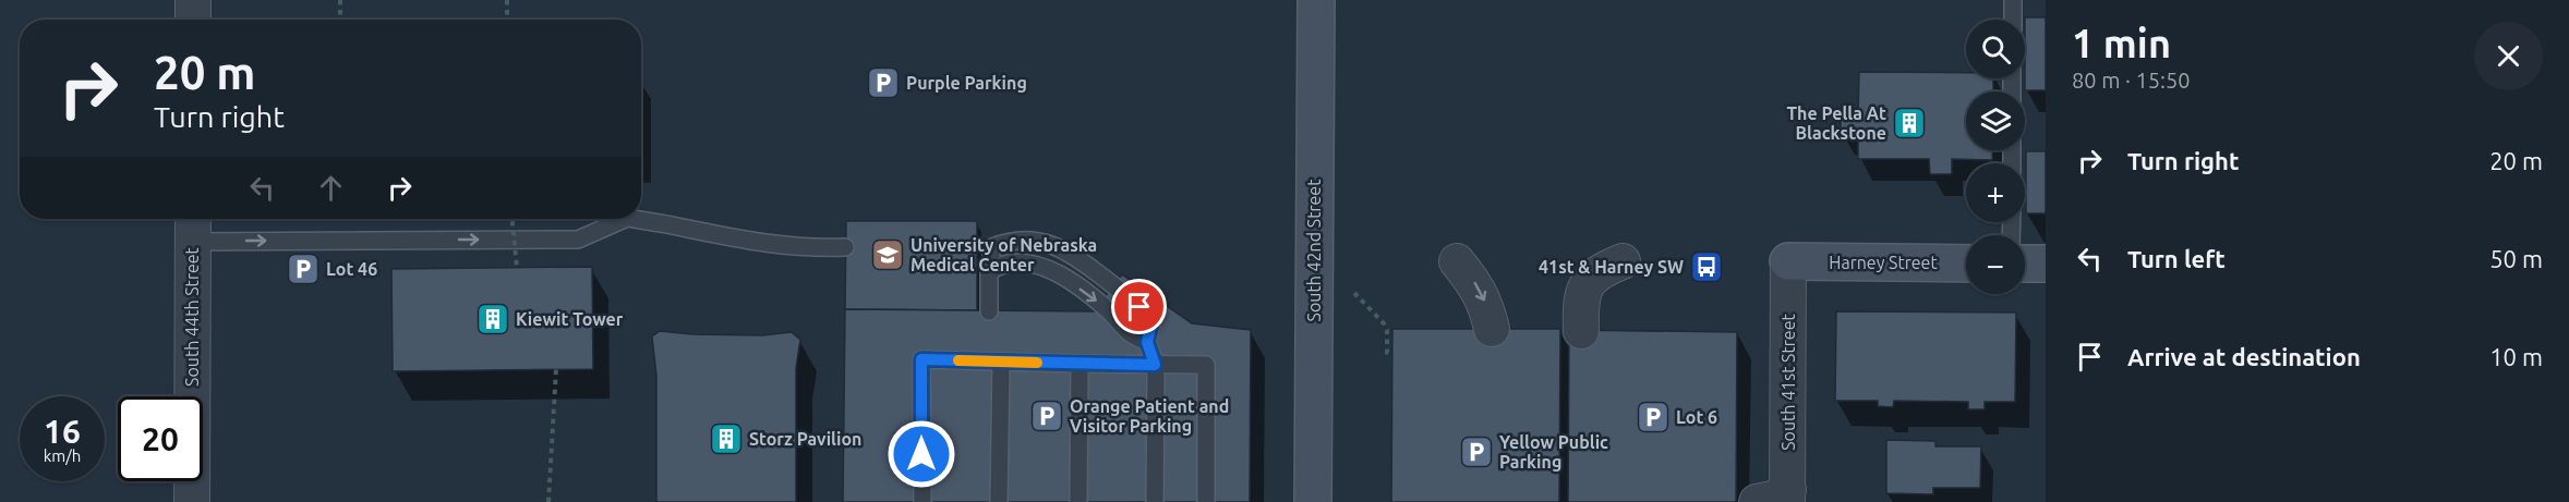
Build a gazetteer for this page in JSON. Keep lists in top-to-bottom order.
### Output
{
  "streets": {
    "main road": ["South 42nd Street", "Harney Street"],
    "street": ["South 44th Street", "South 41st Street"]
  },
  "crossings": [
    ["Harney Street", "South 41st Street"]
  ],
  "places": {
    "parking": [
      "Purple Parking",
      "Lot 46",
      "Orange Patient and Visitor Parking",
      "Lot 6",
      "Yellow Public Parking"
    ],
    "building": ["The Pella At Blackstone", "Kiewit Tower", "Storz Pavilion"],
    "school or university": ["University of Nebraska Medical Center"],
    "bus stop": ["41st & Harney SW"]
  },
  "page": {
    "heading": ["1 min", "80 m · 15:50"],
    "map_buttons": ["+", "−"],
    "turn": ["20 m", "Turn right"],
    "list": [
      {
        "name": "Turn right",
        "value": "20 m"
      },
      {
        "name": "Turn left",
        "value": "50 m"
      },
      {
        "name": "Arrive at destination",
        "value": "10 m"
      }
    ],
    "speed": "16 km/h",
    "limit": "20"
  }
}
